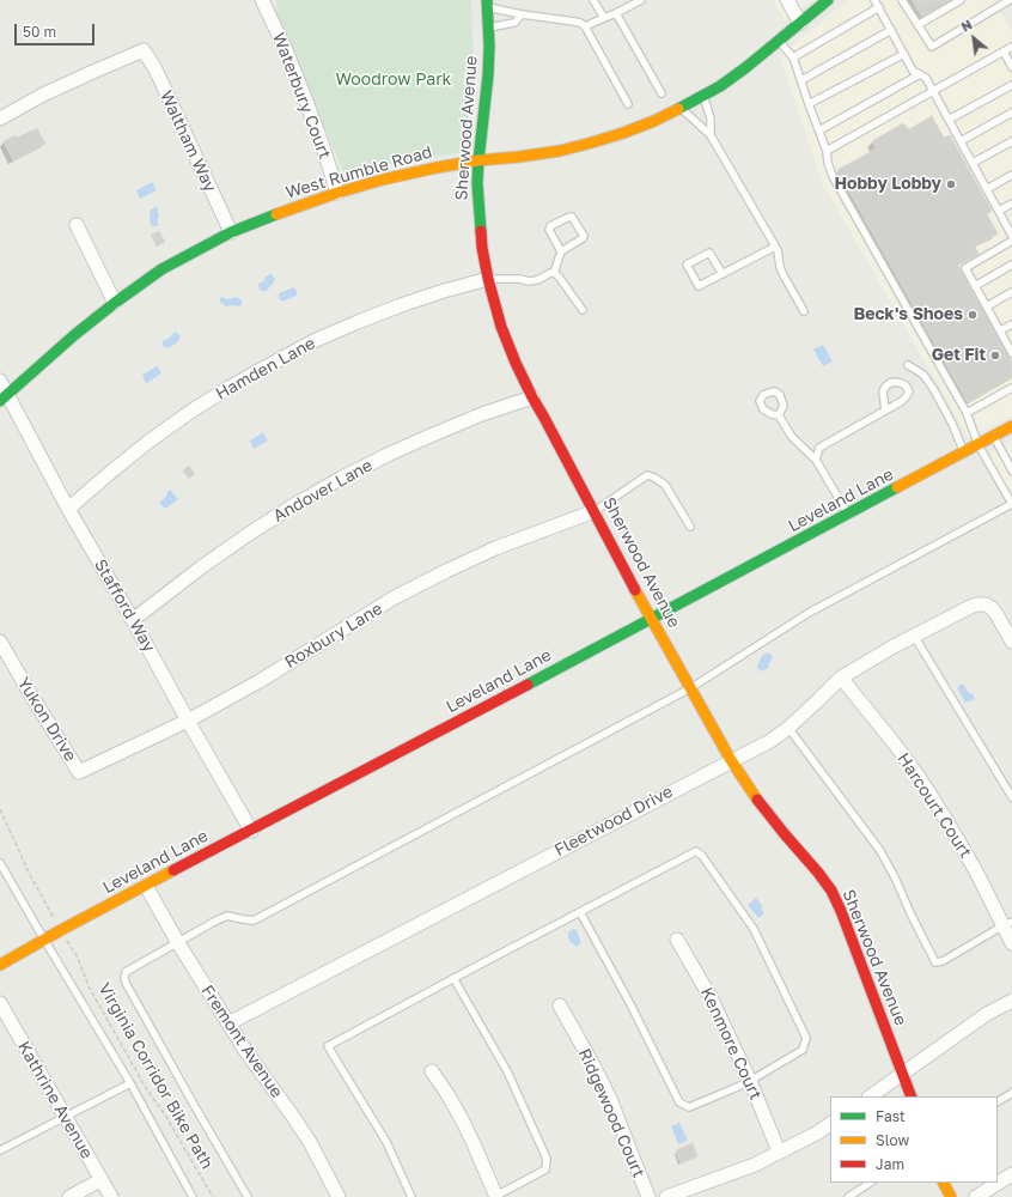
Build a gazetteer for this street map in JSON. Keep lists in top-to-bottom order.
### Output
{
  "streets": {
    "street": [
      "Waterbury Court",
      "Sherwood Avenue",
      "Waltham Way",
      "West Rumble Road",
      "Hamden Lane",
      "Andover Lane",
      "Leveland Lane",
      "Stafford Way",
      "Roxbury Lane",
      "Yukon Drive",
      "Harcourt Court",
      "Fleetwood Drive",
      "Fremont Avenue",
      "Kenmore Court",
      "Kathrine Avenue",
      "Ridgewood Court"
    ],
    "path": ["Virginia Corridor Bike Path"]
  },
  "crossings": [
    ["Waterbury Court", "West Rumble Road"],
    ["Sherwood Avenue", "West Rumble Road"],
    ["Sherwood Avenue", "Hamden Lane"],
    ["Sherwood Avenue", "Andover Lane"],
    ["Sherwood Avenue", "Leveland Lane"],
    ["Sherwood Avenue", "Roxbury Lane"],
    ["Sherwood Avenue", "Fleetwood Drive"],
    ["Waltham Way", "West Rumble Road"],
    ["West Rumble Road", "Stafford Way"],
    ["Hamden Lane", "Stafford Way"],
    ["Andover Lane", "Stafford Way"],
    ["Leveland Lane", "Stafford Way"],
    ["Leveland Lane", "Fremont Avenue"],
    ["Stafford Way", "Roxbury Lane"],
    ["Roxbury Lane", "Yukon Drive"],
    ["Harcourt Court", "Fleetwood Drive"],
    ["Fleetwood Drive", "Fremont Avenue"]
  ],
  "parks": ["Woodrow Park"],
  "places": ["Hobby Lobby", "Beck's Shoes", "Get Fit"],
  "legend": ["Fast", "Slow", "Jam"],
  "scale_bar": "50 m",
  "north": "top left"
}
